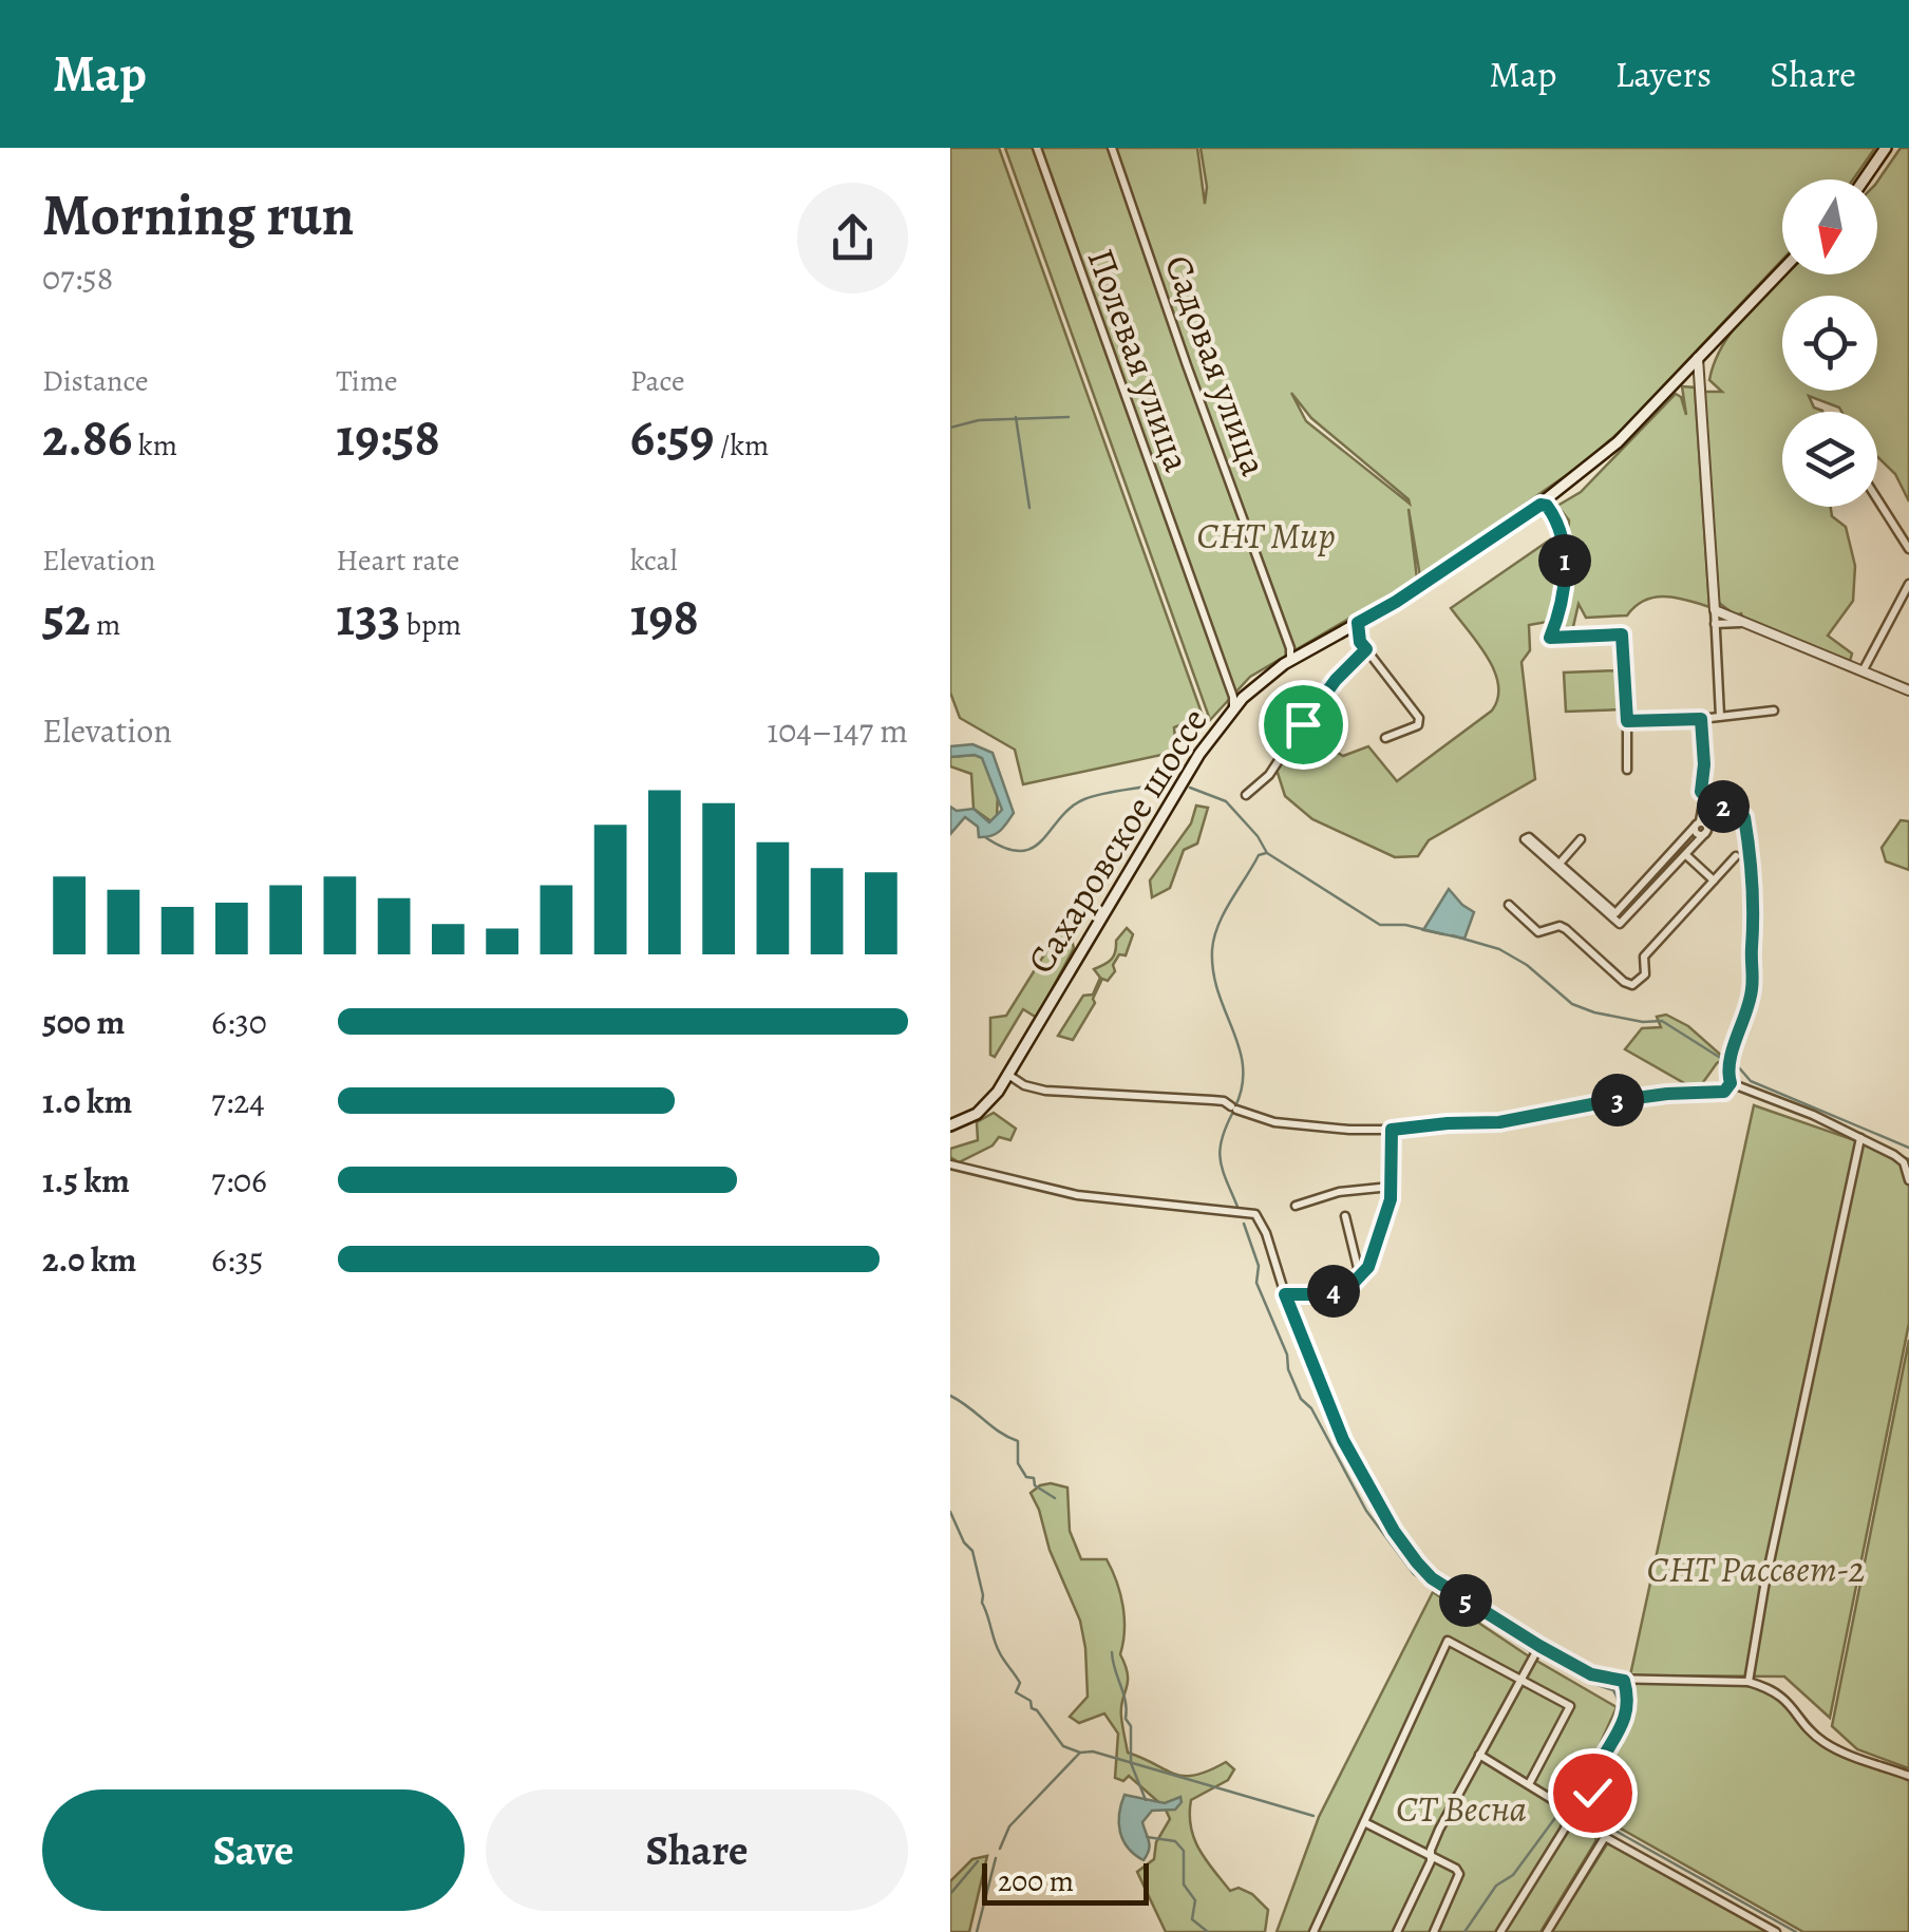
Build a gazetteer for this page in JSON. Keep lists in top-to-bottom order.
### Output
{
  "streets": {
    "main road": ["Сахаровское шоссе"],
    "street": ["Полевая улица", "Садовая улица"]
  },
  "crossings": [
    ["Полевая улица", "Сахаровское шоссе"],
    ["Садовая улица", "Сахаровское шоссе"]
  ],
  "parks": ["СНТ Мир", "СНТ Рассвет-2", "СТ Весна"],
  "scale_bar": "200 m",
  "north": "bottom",
  "page": {
    "header": "Map",
    "nav": ["Map", "Layers", "Share"],
    "heading": ["Morning run", "07:58"],
    "stats": [
      ["Distance", "2.86 km"],
      ["Time", "19:58"],
      ["Pace", "6:59 /km"],
      ["Elevation", "52 m"],
      ["Heart rate", "133 bpm"],
      ["kcal", "198"]
    ],
    "pins": [
      "1",
      "2",
      "3",
      "4",
      "5"
    ],
    "chart": ["Elevation", "104–147 m"],
    "list": [
      {
        "name": "500 m",
        "note": "6:30"
      },
      {
        "name": "1.0 km",
        "note": "7:24"
      },
      {
        "name": "1.5 km",
        "note": "7:06"
      },
      {
        "name": "2.0 km",
        "note": "6:35"
      }
    ],
    "buttons": ["Save", "Share"],
    "scale": "200 m"
  }
}
